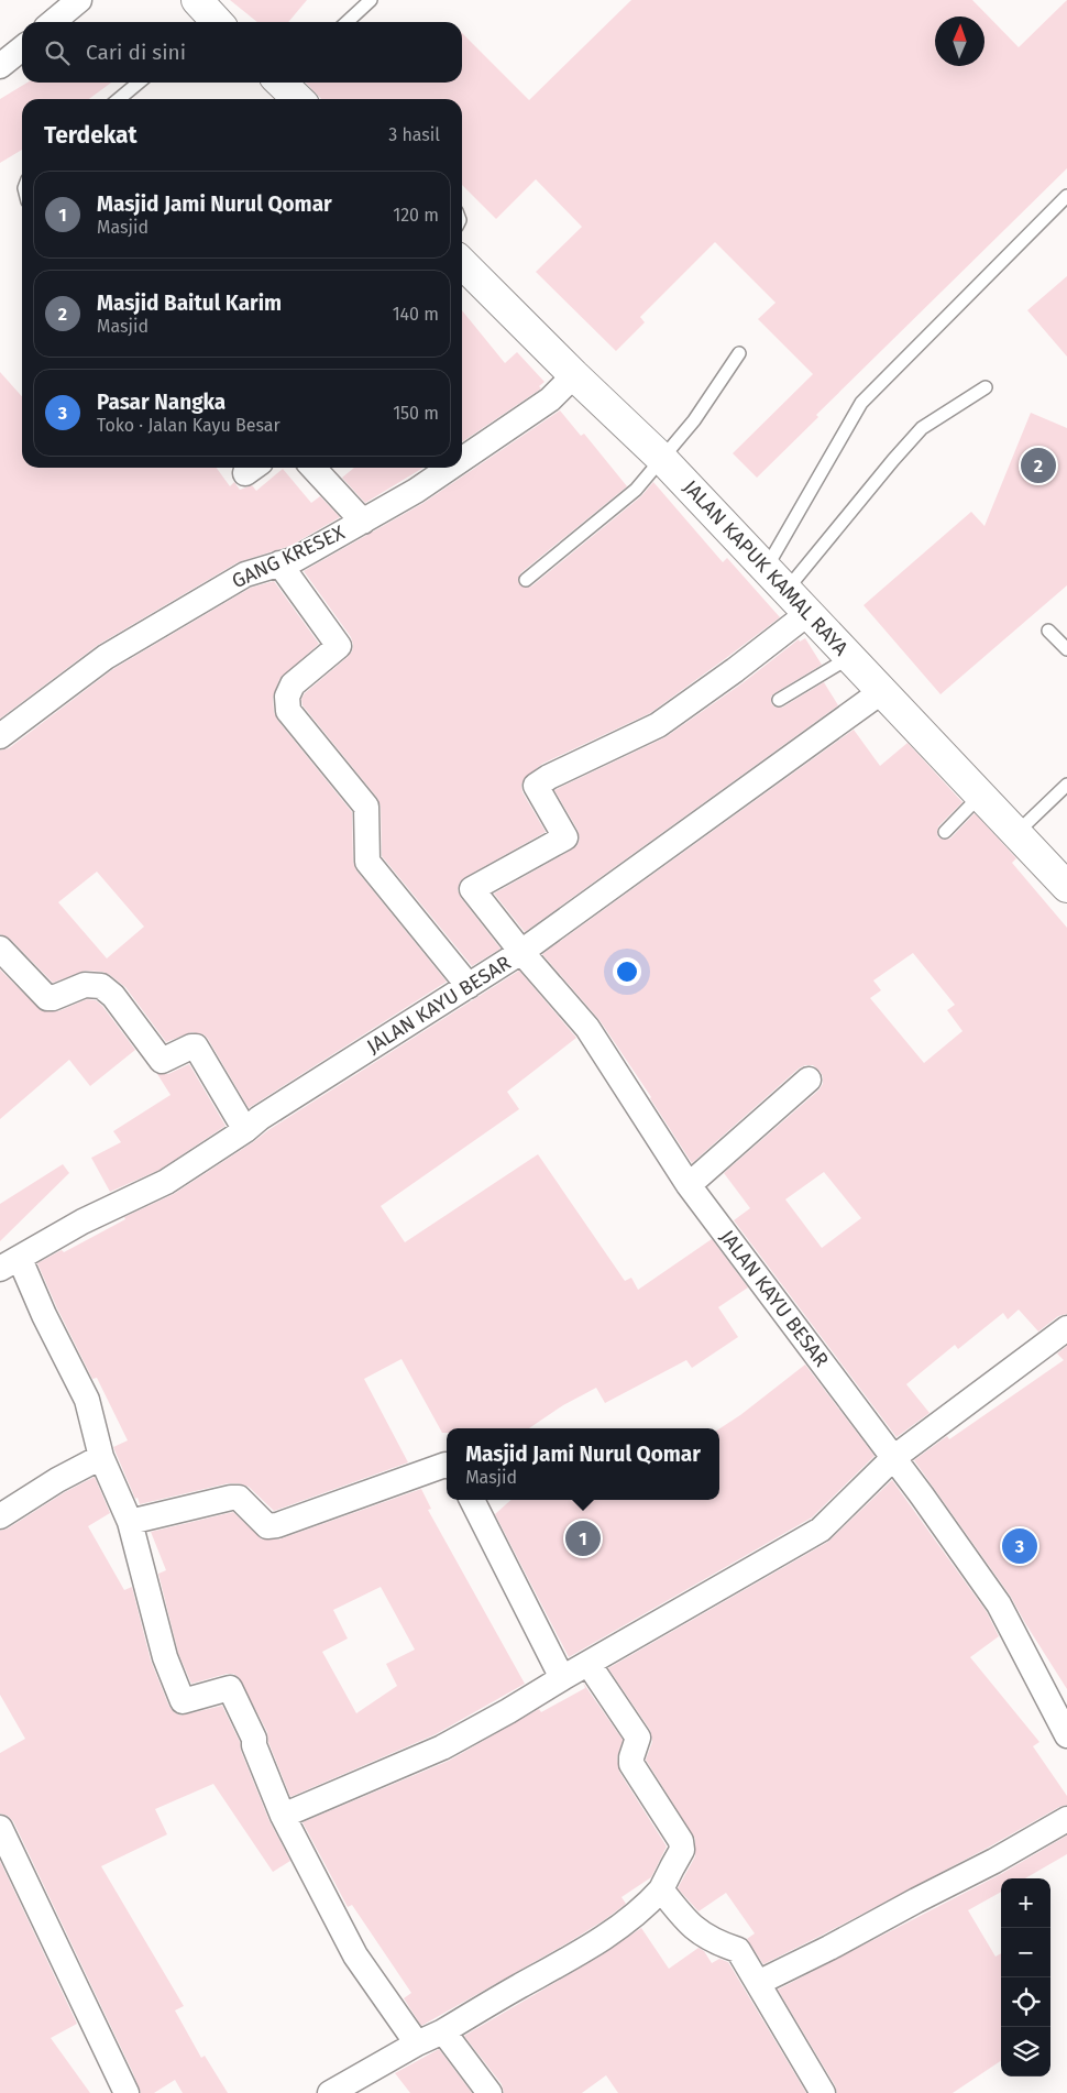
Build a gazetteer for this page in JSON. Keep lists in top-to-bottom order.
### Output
{
  "streets": {
    "main road": ["JALAN KAPUK KAMAL RAYA"],
    "street": ["GANG KRESEX", "JALAN KAYU BESAR"]
  },
  "crossings": [
    ["GANG KRESEX", "JALAN KAPUK KAMAL RAYA"]
  ],
  "north": "top",
  "page": {
    "search": "Cari di sini",
    "heading": ["Terdekat", "3 hasil"],
    "list": [
      {
        "mark": "1",
        "name": "Masjid Jami Nurul Qomar",
        "note": "Masjid",
        "value": "120 m"
      },
      {
        "mark": "2",
        "name": "Masjid Baitul Karim",
        "note": "Masjid",
        "value": "140 m"
      },
      {
        "mark": "3",
        "name": "Pasar Nangka",
        "note": "Toko · Jalan Kayu Besar",
        "value": "150 m"
      }
    ],
    "pins": ["2", "1", "3"],
    "popup": ["Masjid Jami Nurul Qomar", "Masjid"],
    "map_buttons": ["+", "−"]
  }
}
